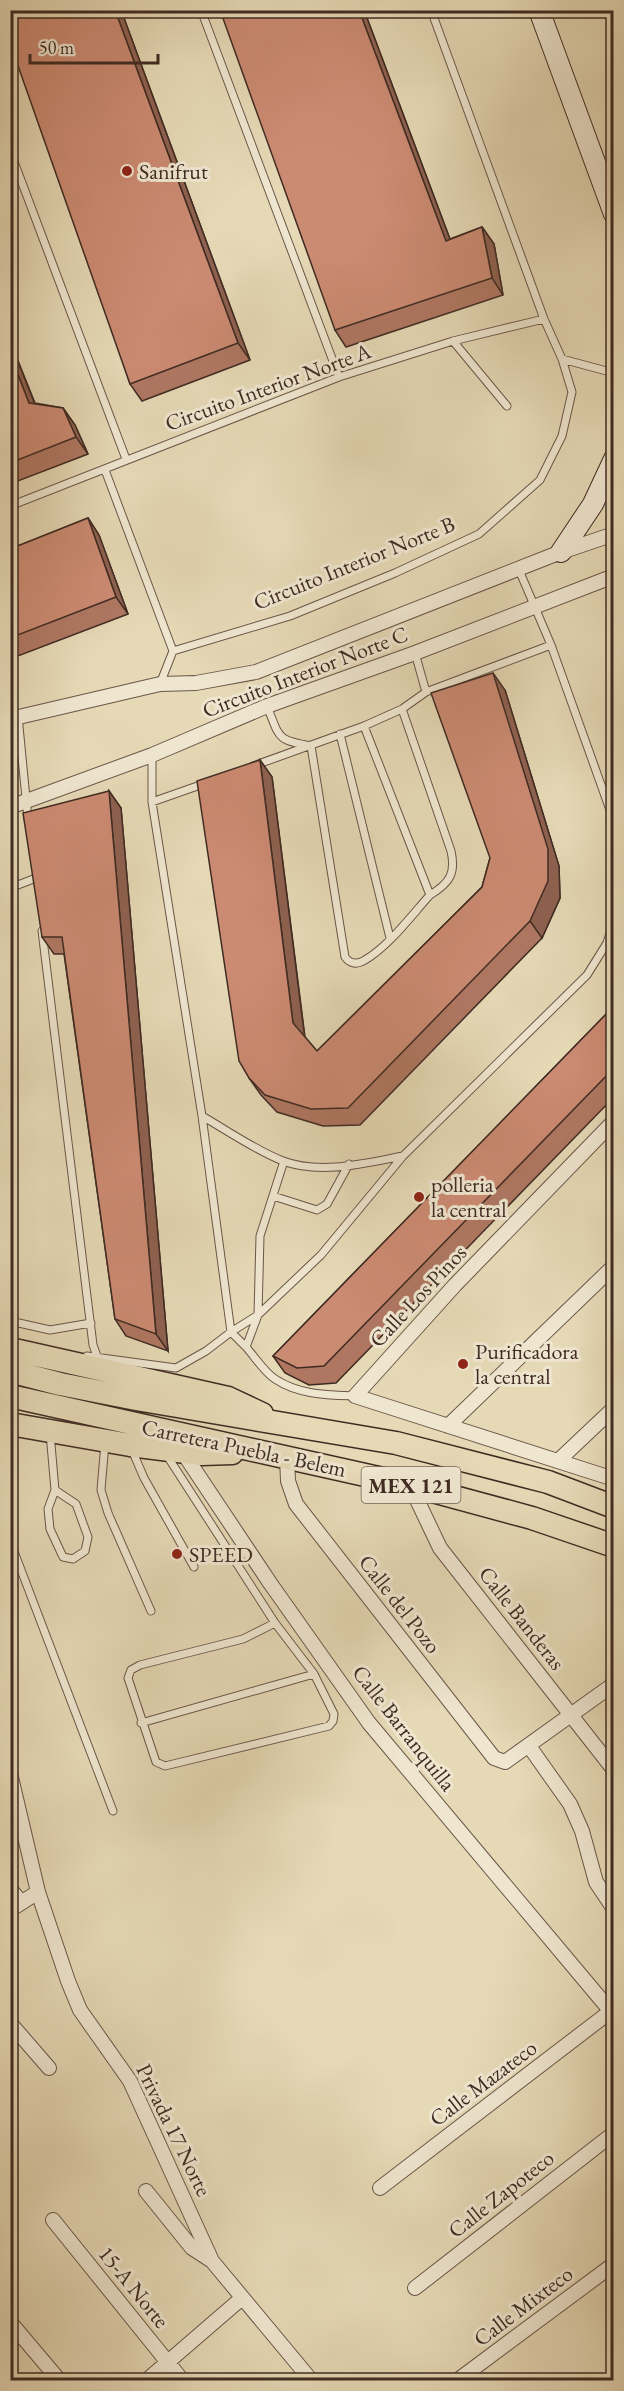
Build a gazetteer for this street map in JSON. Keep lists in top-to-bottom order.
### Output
{
  "streets": {
    "main road": ["Carretera Puebla - Belem", "MEX 121"],
    "street": [
      "Circuito Interior Norte C",
      "Calle Los Pinos",
      "Calle del Pozo",
      "Calle Banderas",
      "Calle Barranquilla",
      "Calle Mazateco",
      "Privada 17 Norte",
      "Calle Zapoteco",
      "15-A Norte",
      "Calle Mixteco"
    ],
    "lane": ["Circuito Interior Norte A", "Circuito Interior Norte B"]
  },
  "crossings": [
    ["Circuito Interior Norte A", "Circuito Interior Norte B"],
    ["Carretera Puebla - Belem", "Calle del Pozo"],
    ["Carretera Puebla - Belem", "Calle Banderas"],
    ["Calle Barranquilla", "Calle Mazateco"]
  ],
  "places": [
    "Sanifrut",
    "polleria la central",
    "Purificadora la central",
    "SPEED"
  ],
  "scale_bar": "50 m"
}
